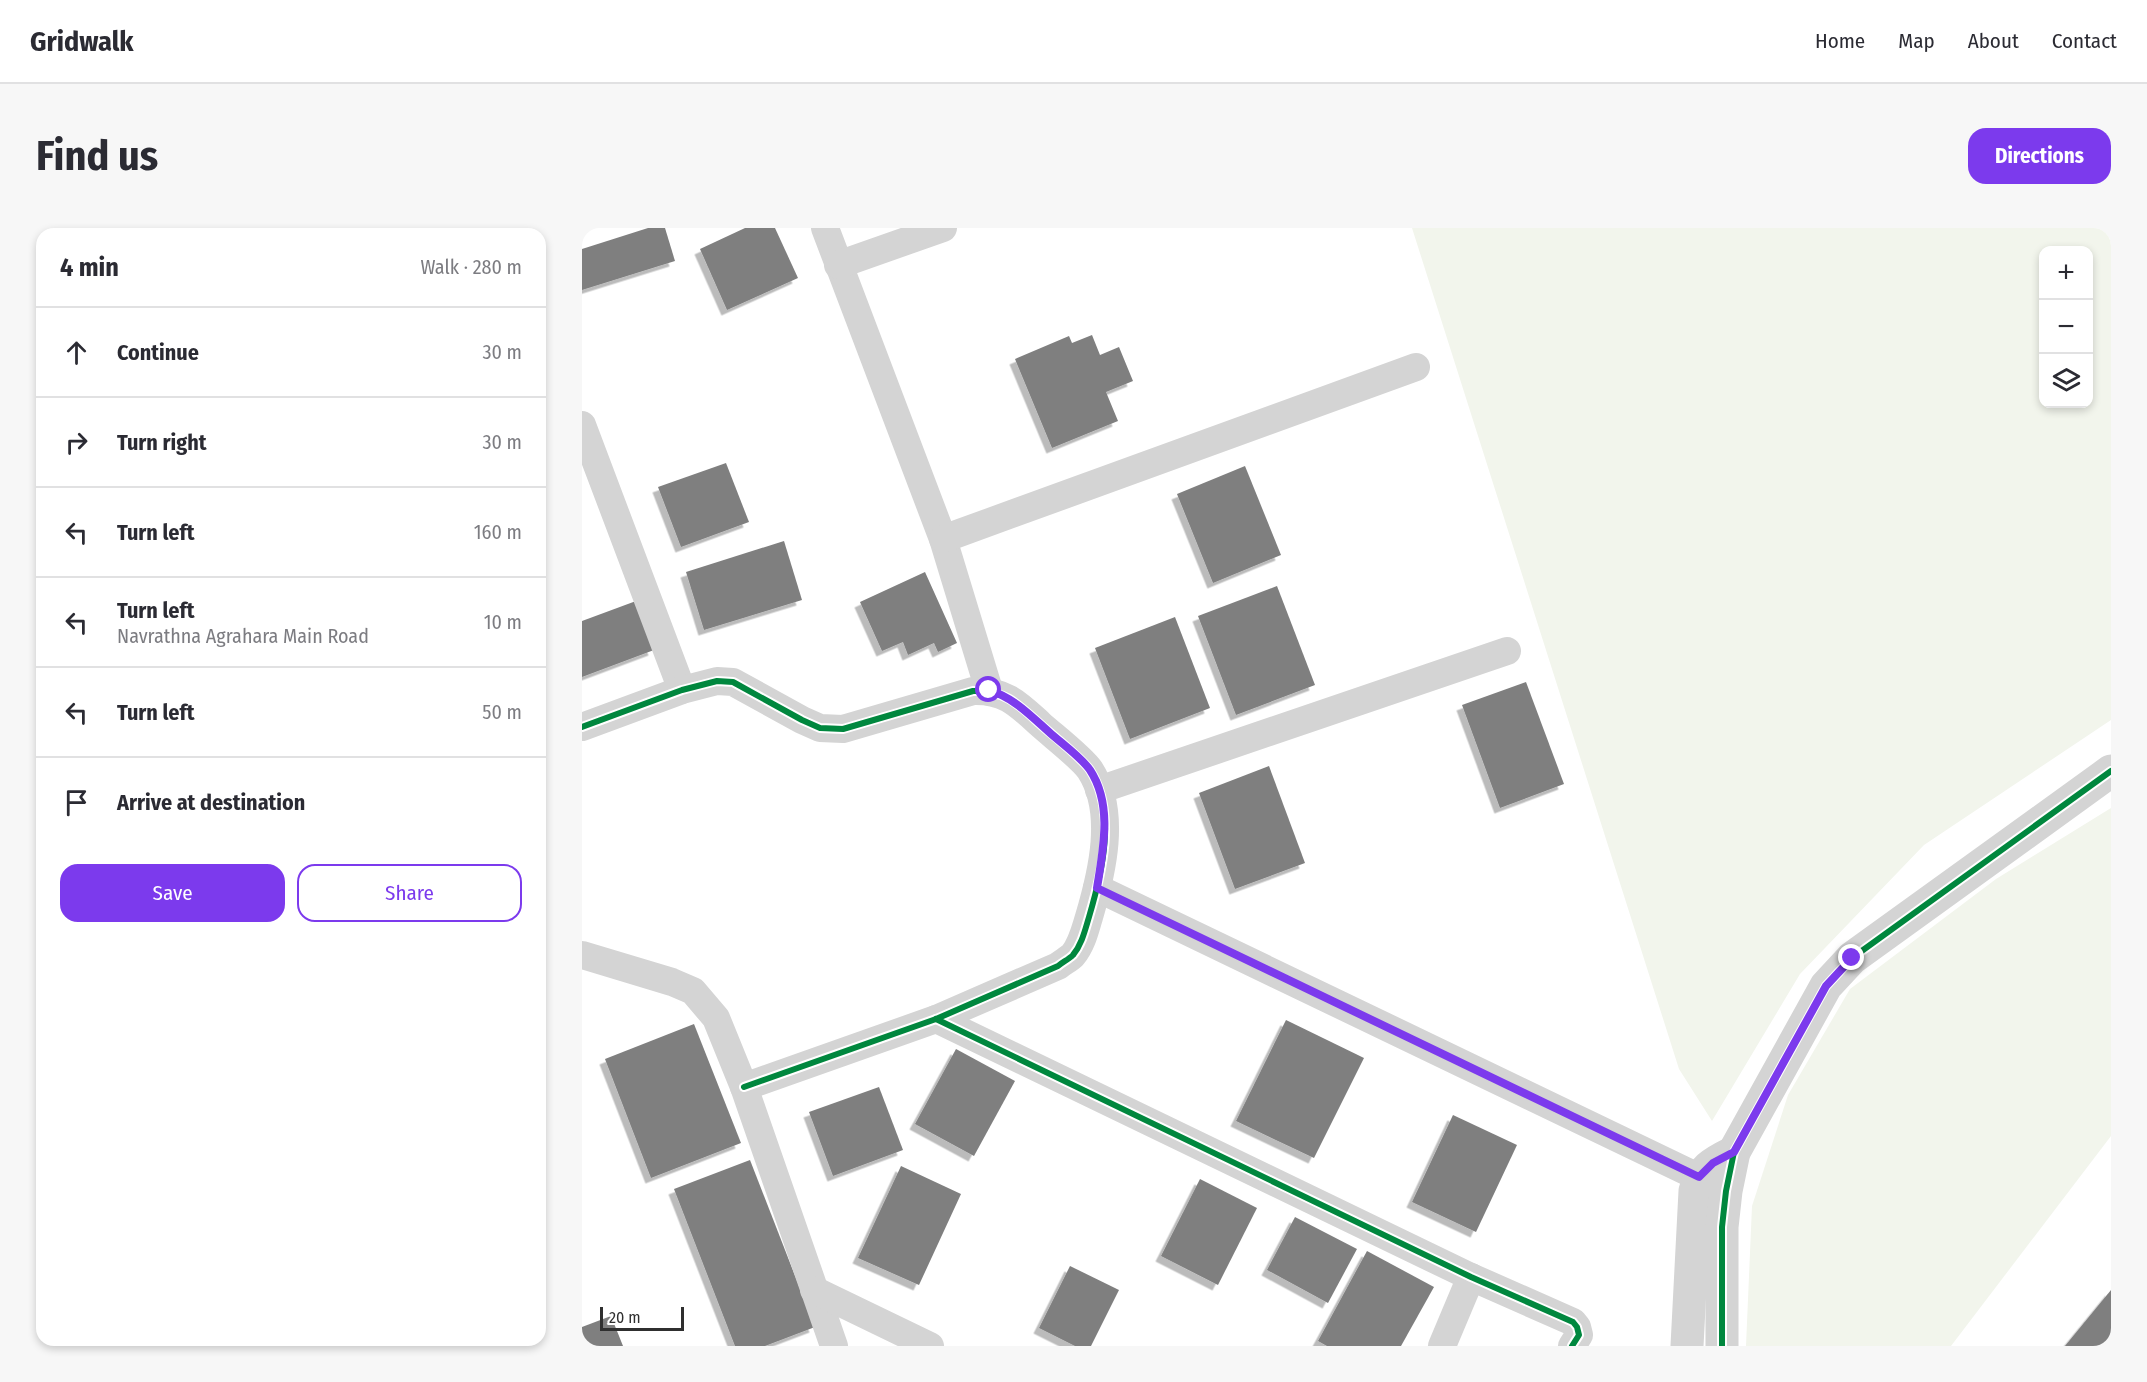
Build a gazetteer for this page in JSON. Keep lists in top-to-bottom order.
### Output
{
  "scale_bar": "20 m",
  "page": {
    "header": "Gridwalk",
    "nav": [
      "Home",
      "Map",
      "About",
      "Contact"
    ],
    "buttons": [
      "Directions",
      ["Save", "Share"]
    ],
    "title": "Find us",
    "heading": ["4 min", "Walk · 280 m"],
    "map_buttons": ["+", "−"],
    "list": [
      ["Continue", "30 m"],
      ["Turn right", "30 m"],
      ["Turn left", "160 m"],
      ["Turn left", "Navrathna Agrahara Main Road", "10 m"],
      ["Turn left", "50 m"],
      "Arrive at destination"
    ],
    "scale": "20 m"
  }
}
